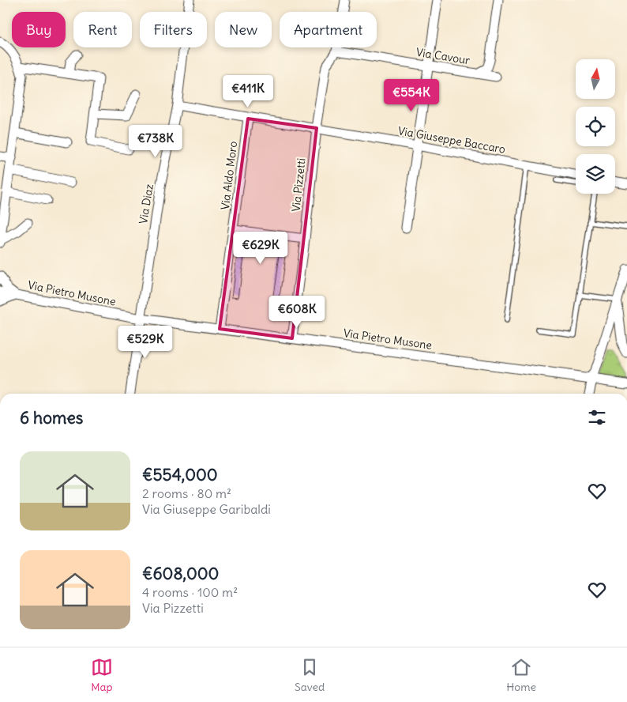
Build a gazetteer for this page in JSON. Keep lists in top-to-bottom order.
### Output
{
  "streets": {
    "street": [
      "Via Cavour",
      "Via Giuseppe Baccaro",
      "Via Aldo Moro",
      "Via Pizzetti",
      "Via Diaz",
      "Via Pietro Musone"
    ]
  },
  "crossings": [
    ["Via Cavour", "Via Pizzetti"],
    ["Via Giuseppe Baccaro", "Via Aldo Moro"],
    ["Via Giuseppe Baccaro", "Via Pizzetti"],
    ["Via Giuseppe Baccaro", "Via Diaz"],
    ["Via Aldo Moro", "Via Pietro Musone"],
    ["Via Pizzetti", "Via Pietro Musone"],
    ["Via Diaz", "Via Pietro Musone"]
  ],
  "north": "top",
  "page": {
    "chip": [
      "Buy",
      "Rent",
      "Filters",
      "New",
      "Apartment"
    ],
    "price": [
      "€411K",
      "€554K",
      "€738K",
      "€629K",
      "€608K",
      "€529K"
    ],
    "heading": "6 homes",
    "list": [
      {
        "name": "€554,000",
        "note": "2 rooms · 80 m² · Via Giuseppe Garibaldi"
      },
      {
        "name": "€608,000",
        "note": "4 rooms · 100 m² · Via Pizzetti"
      }
    ],
    "tabs": ["Map", "Saved", "Home"]
  }
}
